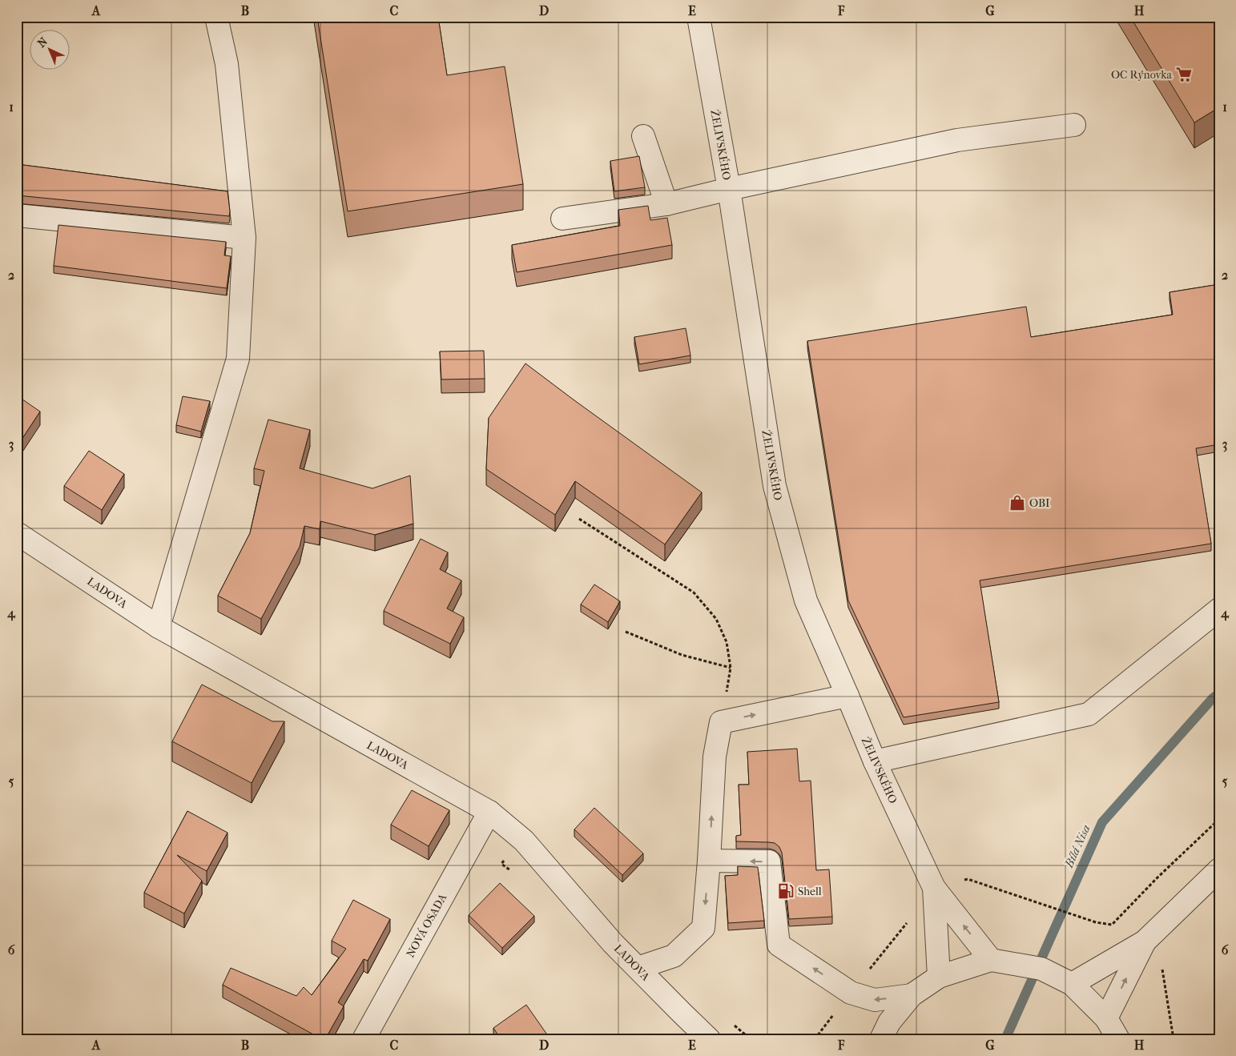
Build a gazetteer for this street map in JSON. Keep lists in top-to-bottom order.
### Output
{
  "streets": {
    "street": ["ŽELIVSKÉHO", "LADOVA", "NOVÁ OSADA"]
  },
  "crossings": [
    ["LADOVA", "NOVÁ OSADA"]
  ],
  "water": ["Bílá Nisa"],
  "places": {
    "supermarket": ["OC Rýnovka"],
    "shop": ["OBI"],
    "fuel station": ["Shell"]
  },
  "north": "top left",
  "grid": {
    "columns": [
      "A",
      "B",
      "C",
      "D",
      "E",
      "F",
      "G",
      "H"
    ],
    "rows": [
      "1",
      "2",
      "3",
      "4",
      "5",
      "6"
    ]
  }
}
